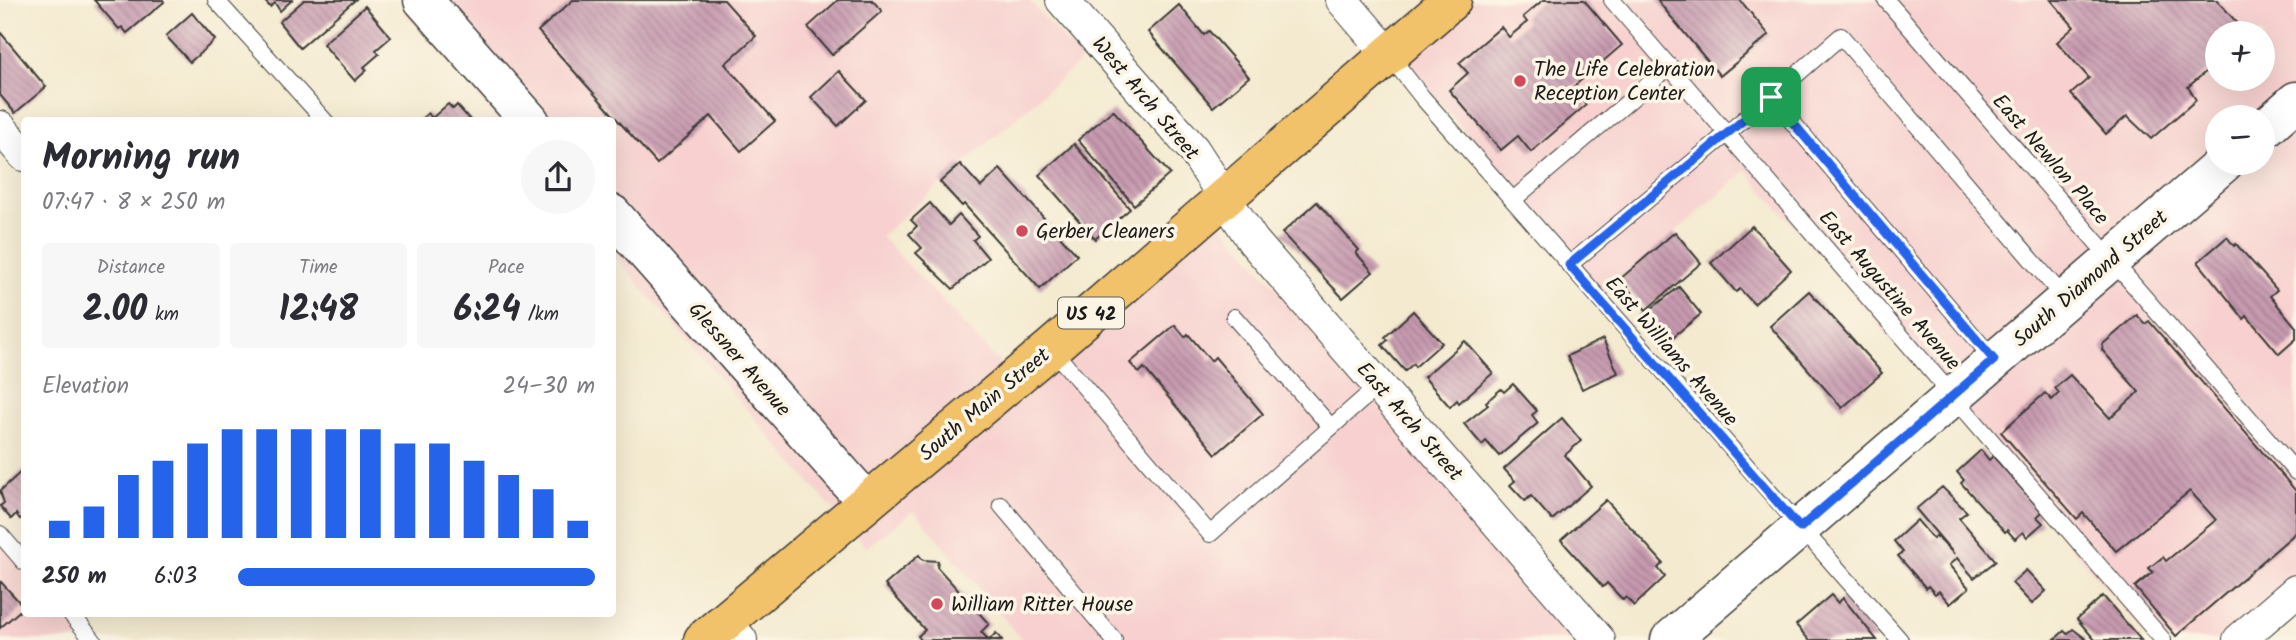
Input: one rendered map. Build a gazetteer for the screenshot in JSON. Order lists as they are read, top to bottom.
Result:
{
  "streets": {
    "highway": ["US 42", "South Main Street"],
    "street": [
      "West Arch Street",
      "South Diamond Street",
      "Glessner Avenue",
      "East Arch Street"
    ],
    "lane": ["East Newlon Place", "East Augustine Avenue", "East Williams Avenue"]
  },
  "crossings": [
    ["West Arch Street", "South Main Street"],
    ["West Arch Street", "East Arch Street"],
    ["East Newlon Place", "South Diamond Street"],
    ["South Diamond Street", "East Augustine Avenue"],
    ["South Diamond Street", "East Williams Avenue"],
    ["East Williams Avenue", "South Main Street"],
    ["Glessner Avenue", "South Main Street"],
    ["South Main Street", "East Arch Street"]
  ],
  "places": ["The Life Celebration Reception Center", "Gerber Cleaners", "William Ritter House"],
  "page": {
    "map_buttons": ["+", "−"],
    "heading": ["Morning run", "07:47 · 8 × 250 m"],
    "stats": [
      ["Distance", "2.00 km"],
      ["Time", "12:48"],
      ["Pace", "6:24 /km"]
    ],
    "chart": ["Elevation", "24–30 m"],
    "list": [
      {
        "name": "250 m",
        "note": "6:03"
      }
    ]
  }
}
